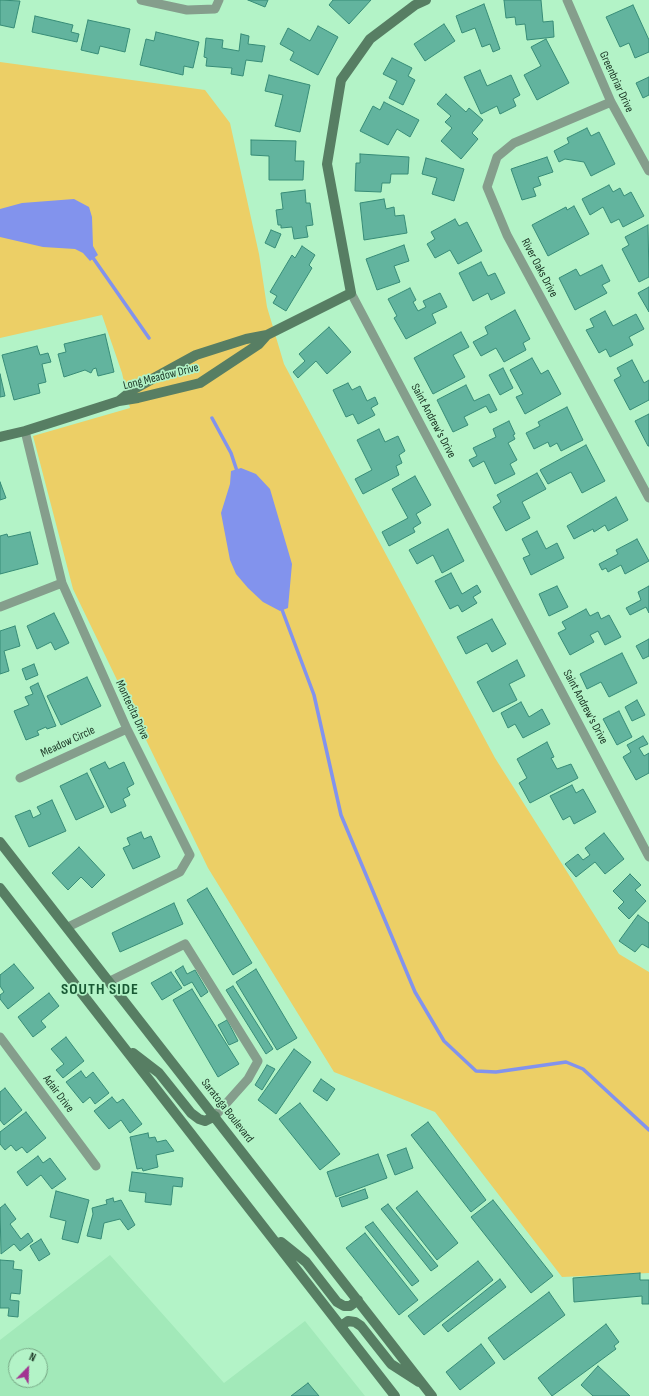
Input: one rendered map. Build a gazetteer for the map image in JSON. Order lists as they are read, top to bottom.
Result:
{
  "streets": {
    "main road": ["Long Meadow Drive", "Saint Andrew's Drive", "Saratoga Boulevard"],
    "street": [
      "Greenbriar Drive",
      "River Oaks Drive",
      "Montecita Drive",
      "Meadow Circle",
      "Adair Drive"
    ]
  },
  "crossings": [
    ["Greenbriar Drive", "River Oaks Drive"],
    ["Long Meadow Drive", "Saint Andrew's Drive"],
    ["Long Meadow Drive", "Montecita Drive"],
    ["Montecita Drive", "Meadow Circle"],
    ["Montecita Drive", "Saratoga Boulevard"]
  ],
  "districts": ["SOUTH SIDE"],
  "north": "top right"
}
